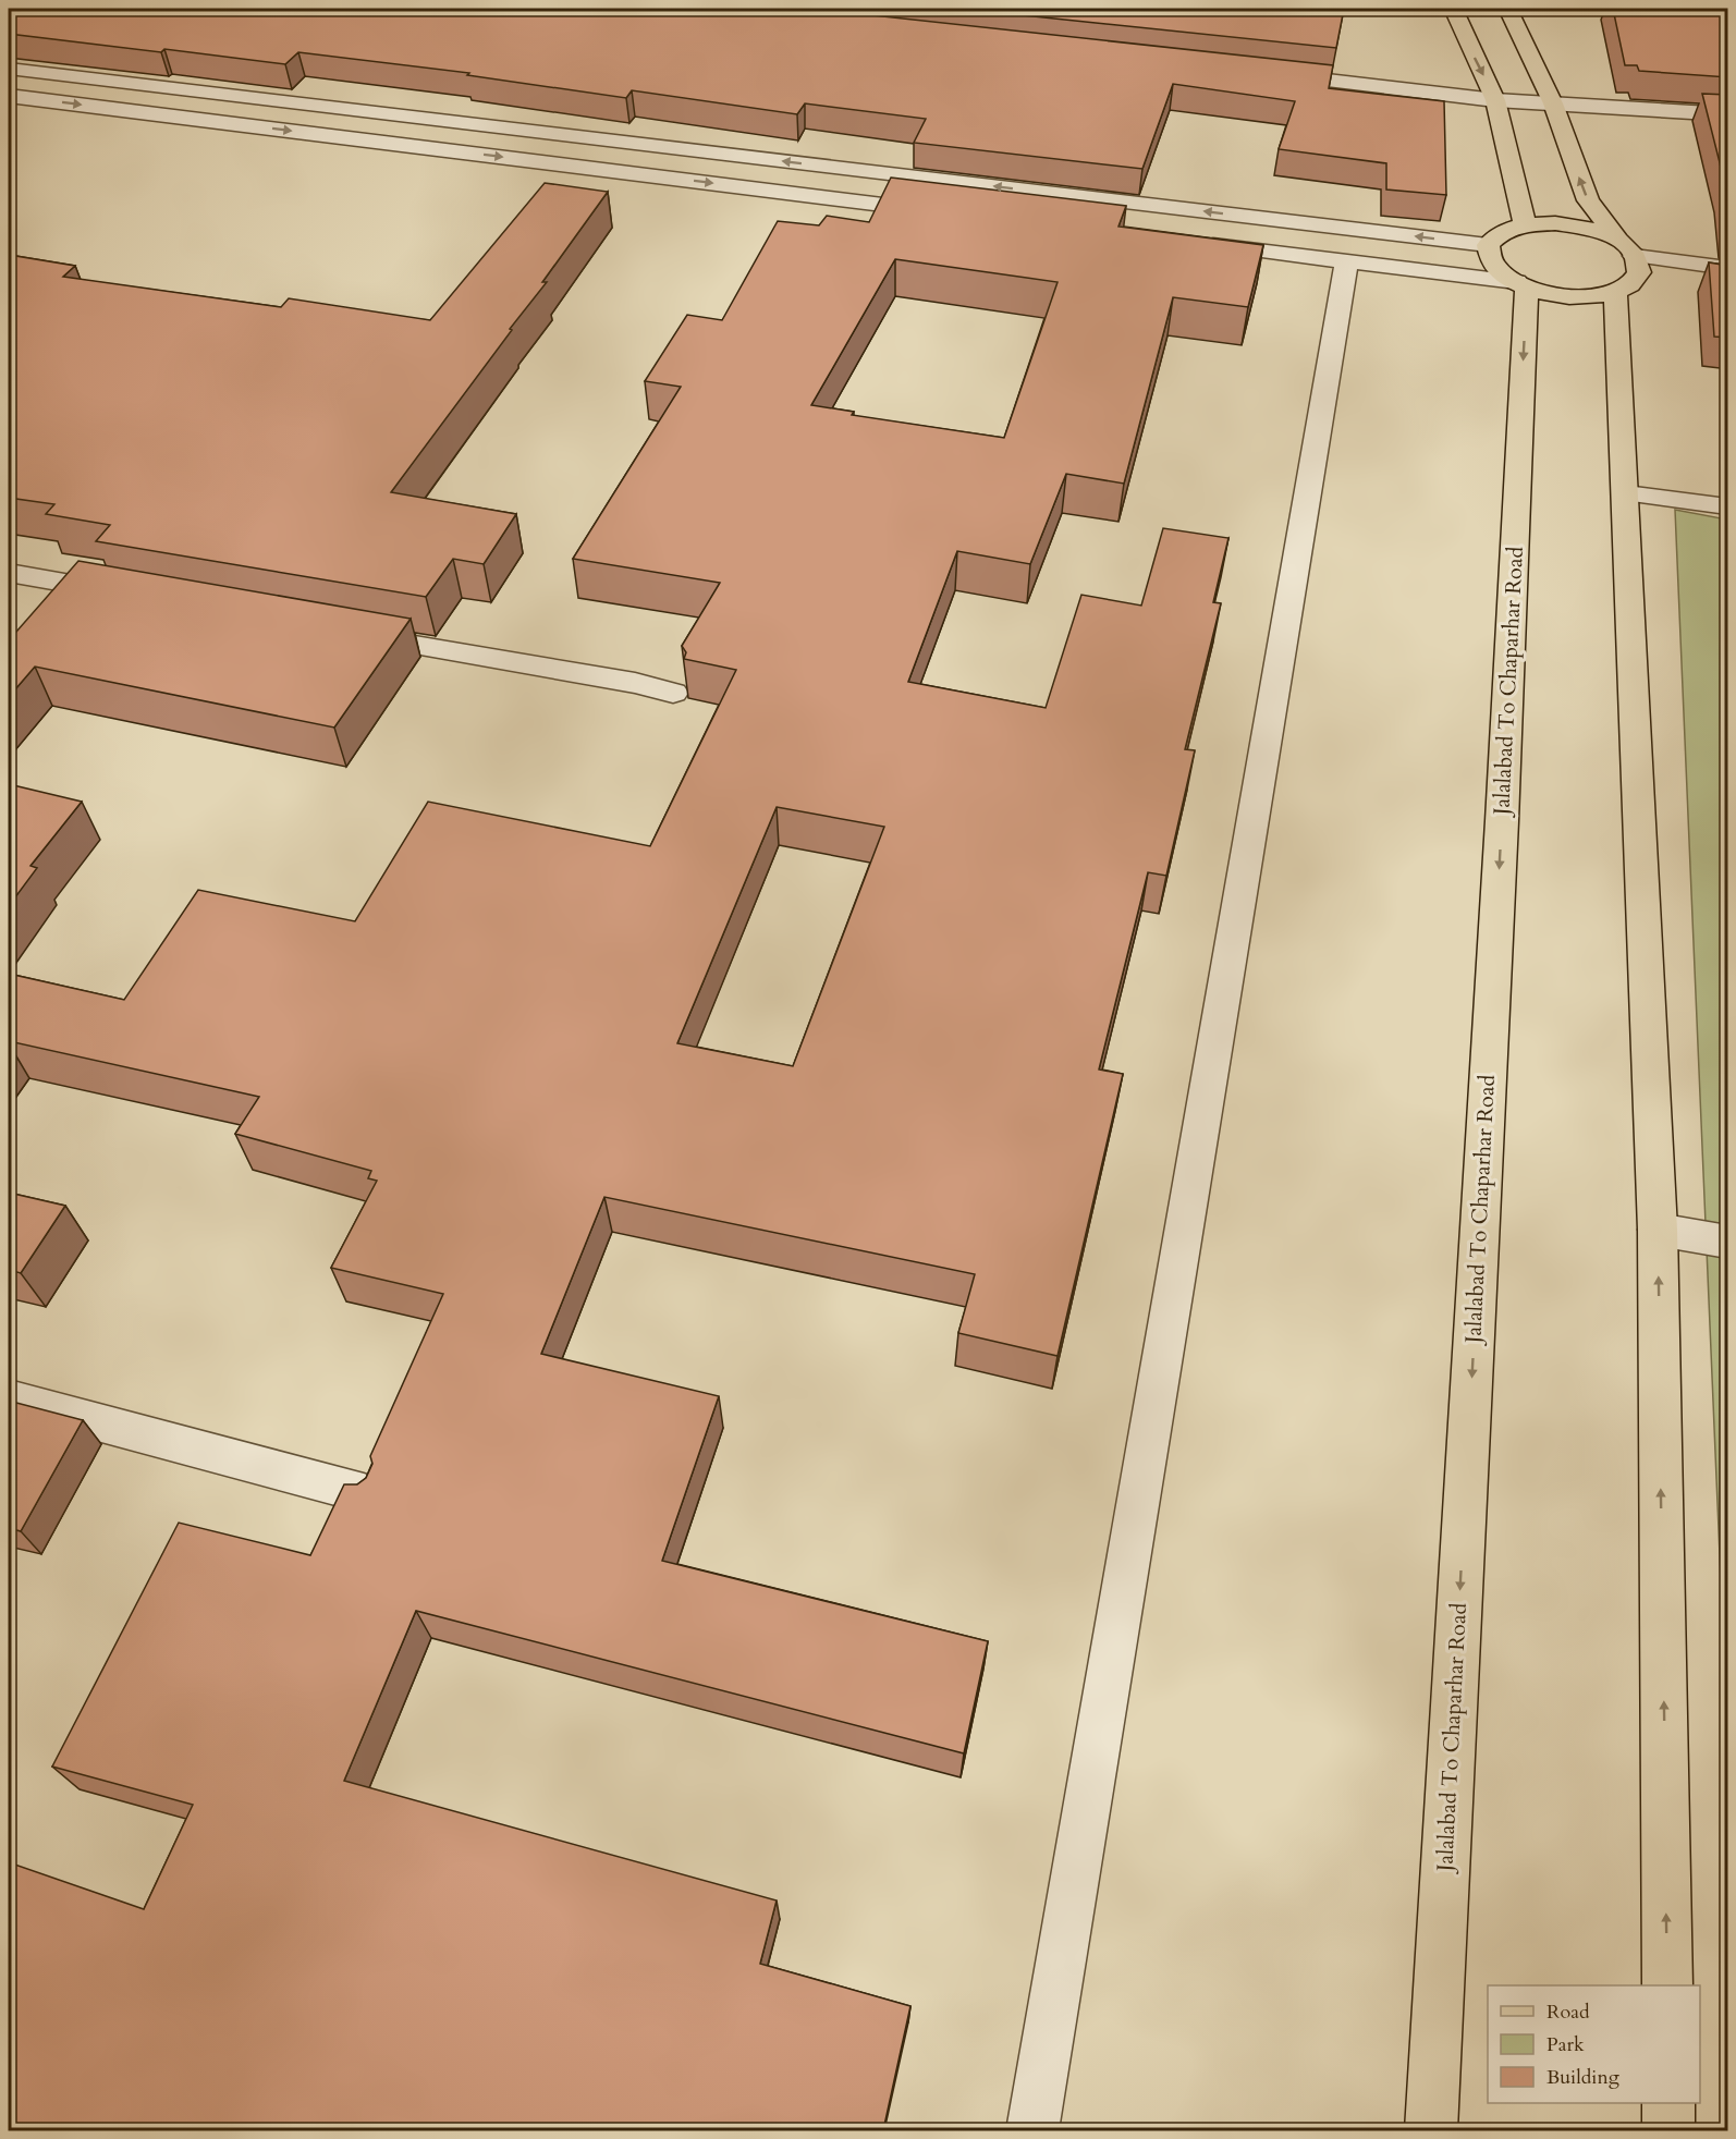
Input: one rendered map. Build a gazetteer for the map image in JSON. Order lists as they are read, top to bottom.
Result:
{
  "streets": {
    "main road": ["Jalalabad To Chaparhar Road"]
  },
  "legend": ["Road", "Park", "Building"]
}
